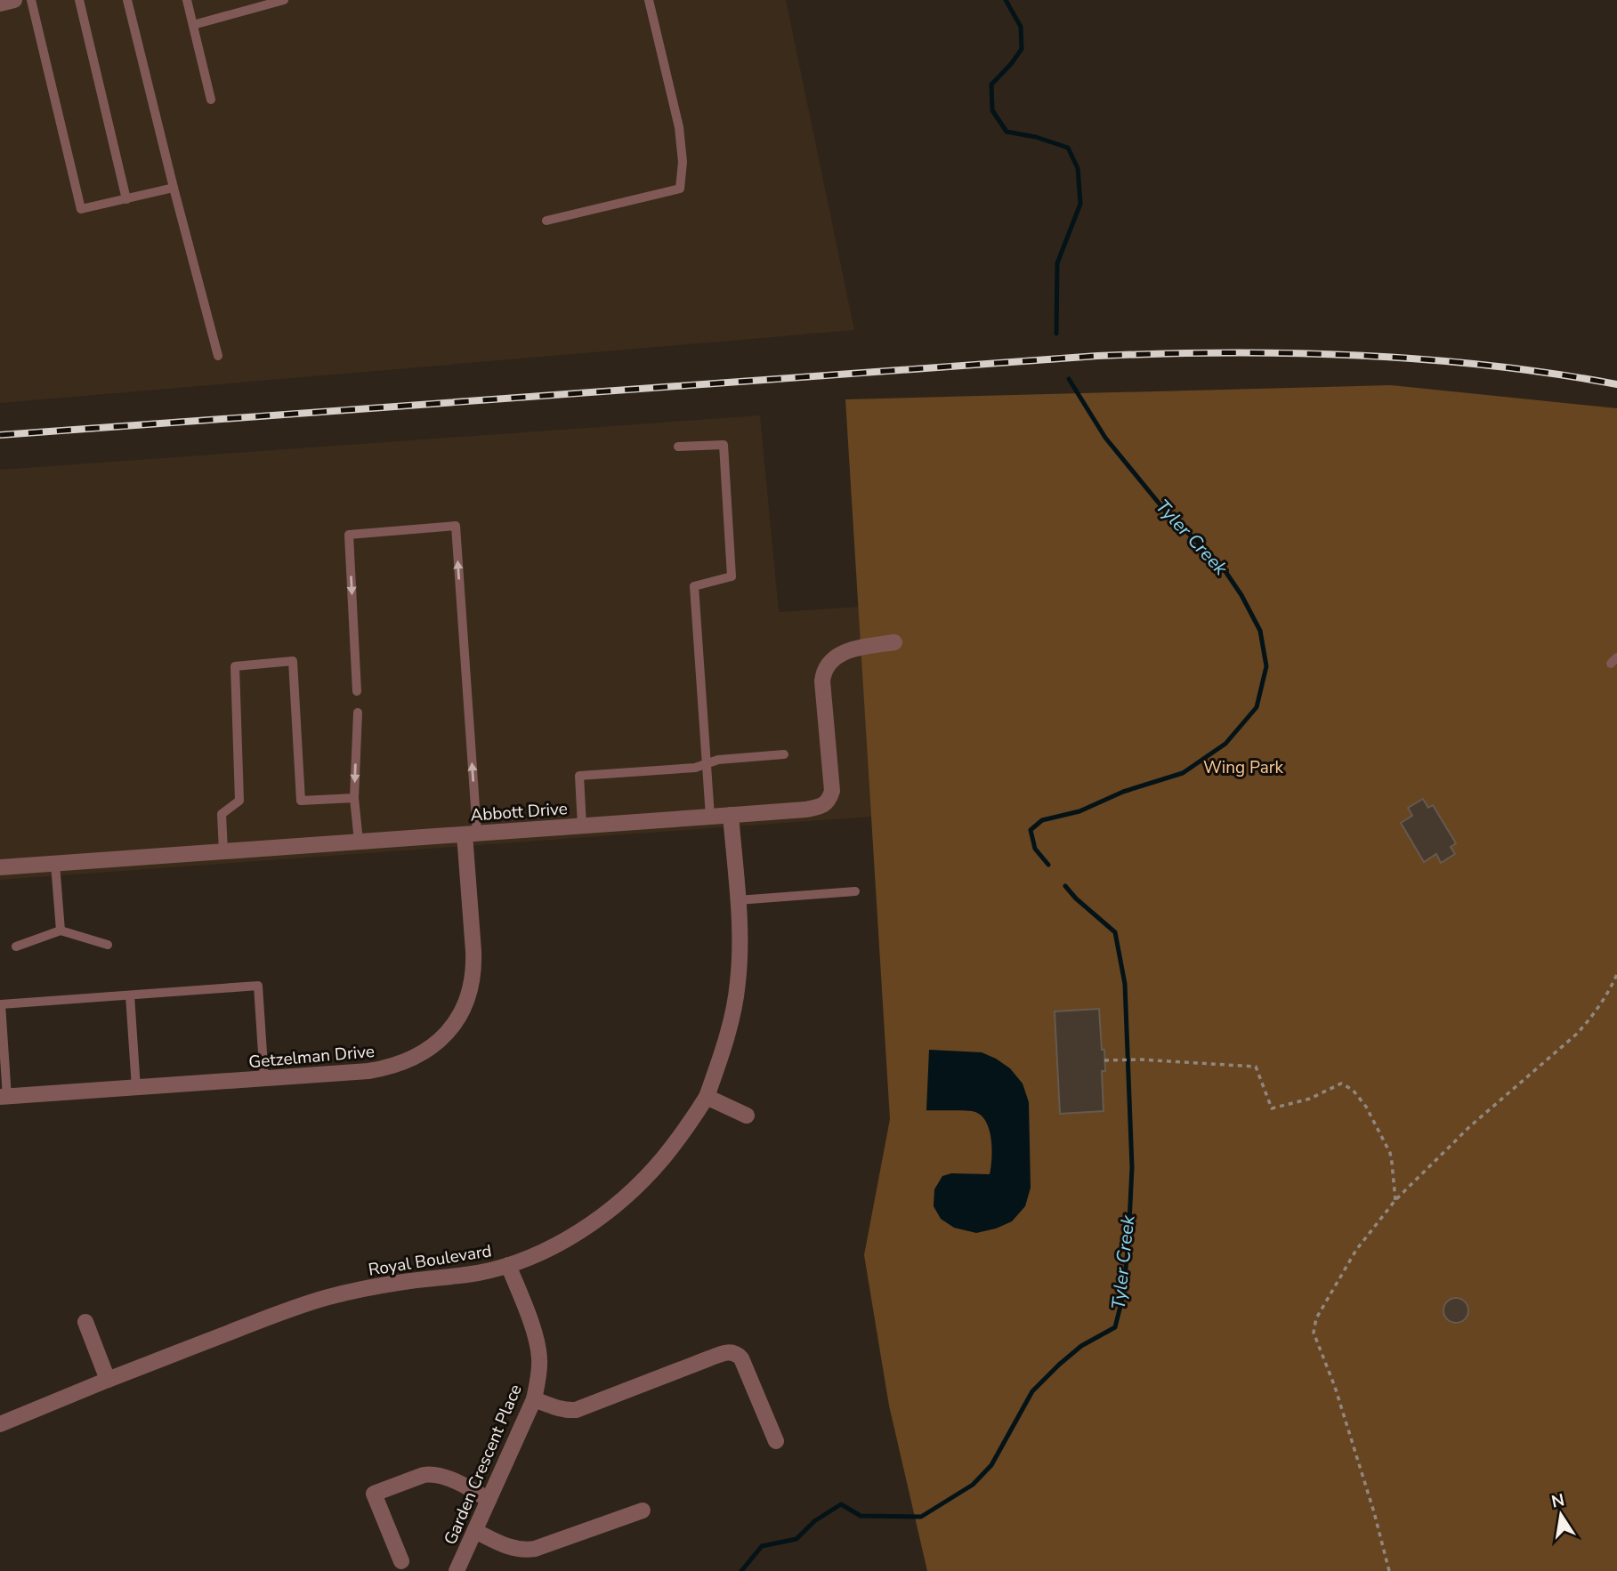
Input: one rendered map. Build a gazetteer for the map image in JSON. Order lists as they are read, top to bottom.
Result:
{
  "streets": {
    "street": [
      "Abbott Drive",
      "Getzelman Drive",
      "Royal Boulevard",
      "Garden Crescent Place"
    ]
  },
  "crossings": [
    ["Abbott Drive", "Getzelman Drive"],
    ["Abbott Drive", "Royal Boulevard"],
    ["Royal Boulevard", "Garden Crescent Place"]
  ],
  "water": ["Tyler Creek"],
  "parks": ["Wing Park"],
  "north": "top"
}
